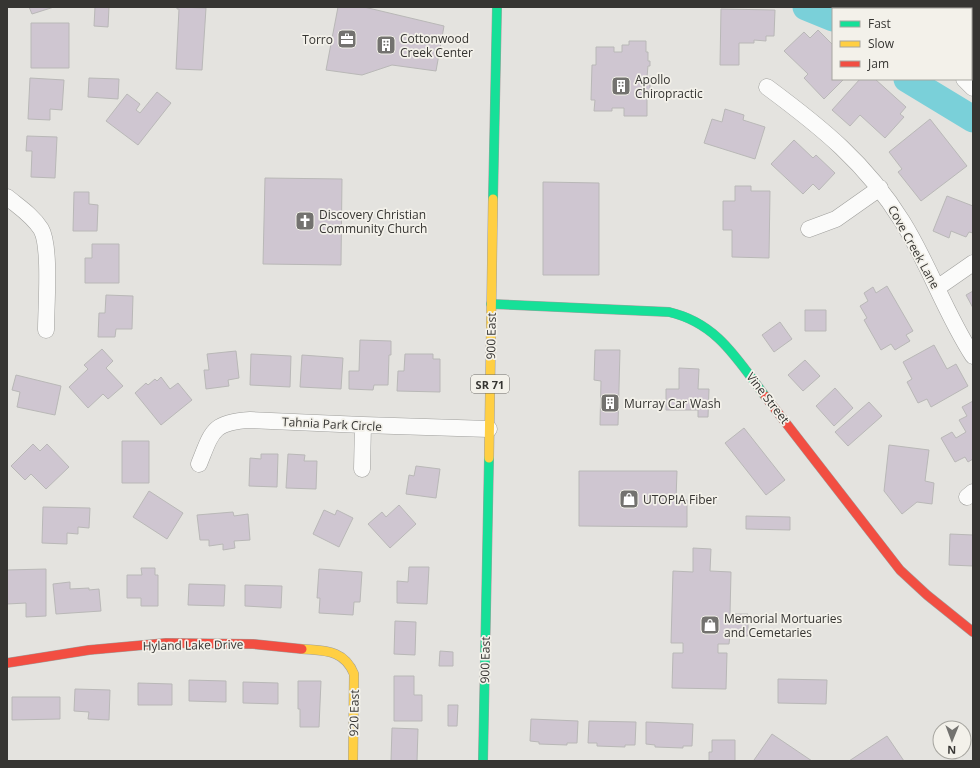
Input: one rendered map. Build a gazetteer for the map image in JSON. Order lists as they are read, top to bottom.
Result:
{
  "streets": {
    "street": [
      "Cove Creek Lane",
      "900 East",
      "SR 71",
      "Vine Street",
      "Tahnia Park Circle",
      "Hyland Lake Drive",
      "920 East"
    ]
  },
  "crossings": [
    ["900 East", "Vine Street"],
    ["900 East", "Tahnia Park Circle"],
    ["Hyland Lake Drive", "920 East"]
  ],
  "places": {
    "office": ["Torro"],
    "building": ["Cottonwood Creek Center", "Apollo Chiropractic", "Murray Car Wash"],
    "church": ["Discovery Christian Community Church"],
    "shop": ["UTOPIA Fiber", "Memorial Mortuaries and Cemetaries"]
  },
  "legend": ["Fast", "Slow", "Jam"],
  "north": "bottom"
}
